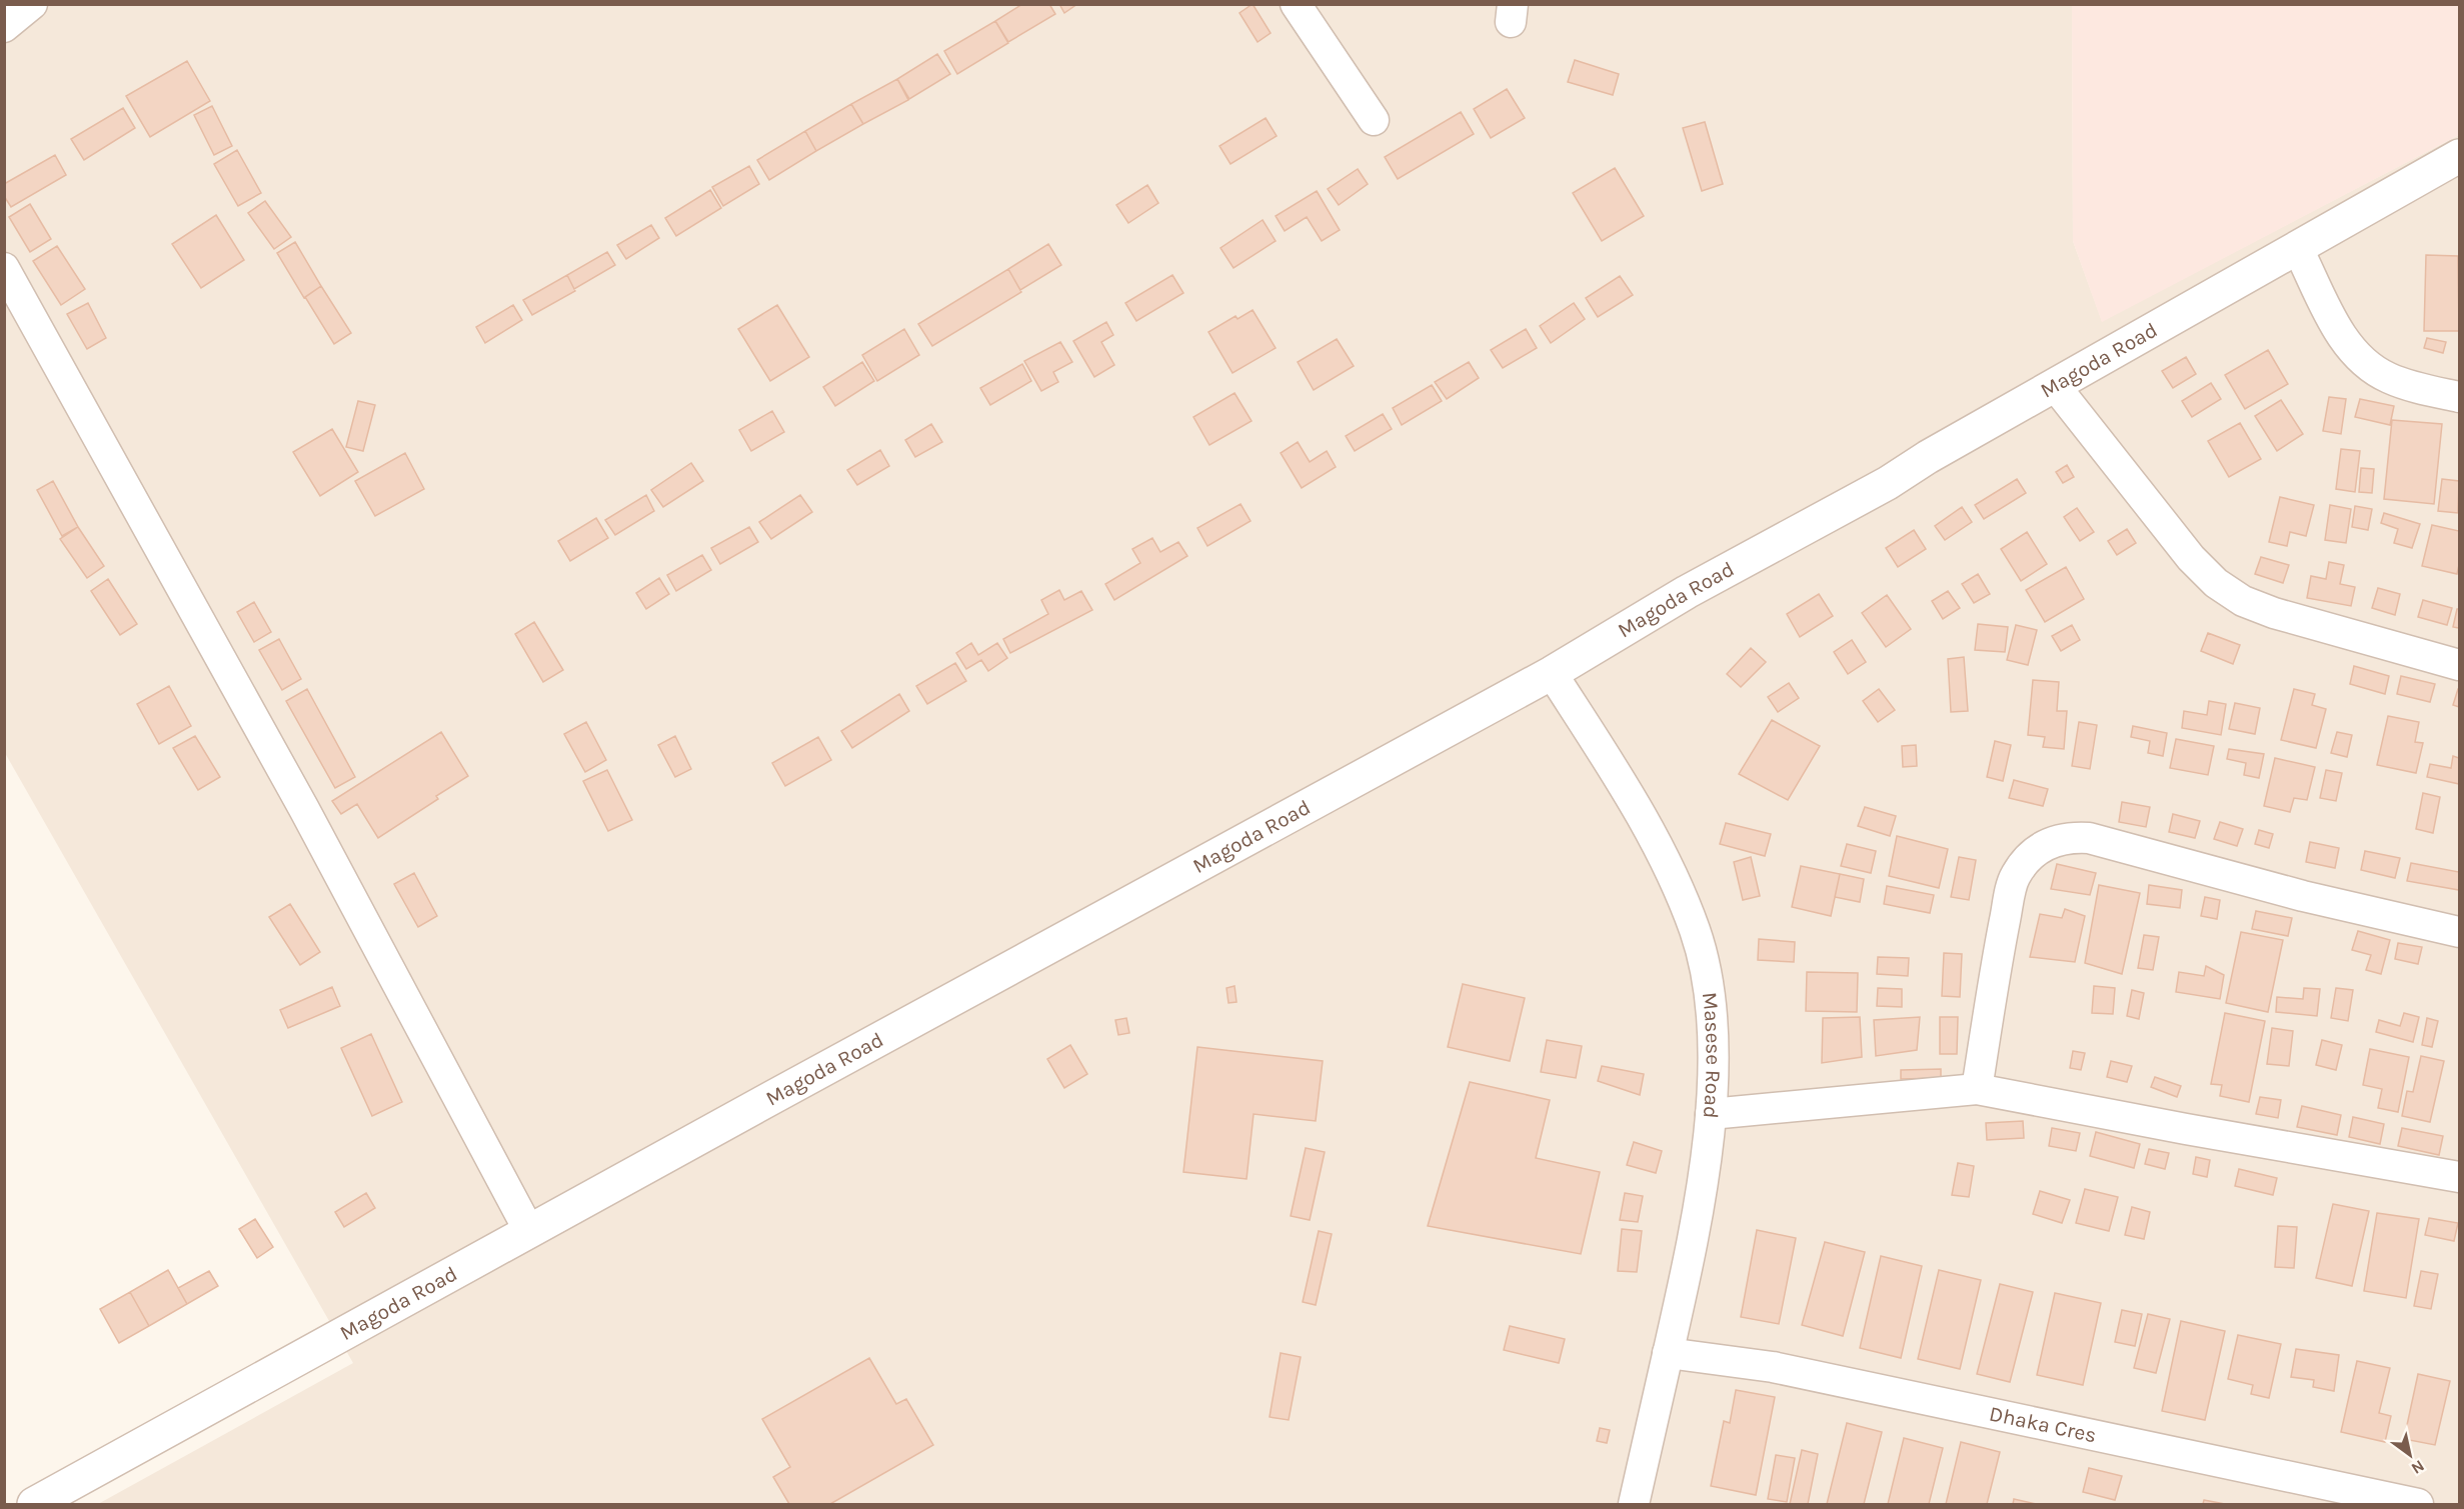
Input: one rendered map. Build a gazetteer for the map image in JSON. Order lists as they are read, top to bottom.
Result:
{
  "streets": {
    "street": ["Magoda Road", "Masese Road", "Dhaka Cres"]
  },
  "crossings": [
    ["Magoda Road", "Masese Road"],
    ["Masese Road", "Dhaka Cres"]
  ],
  "north": "bottom right"
}
